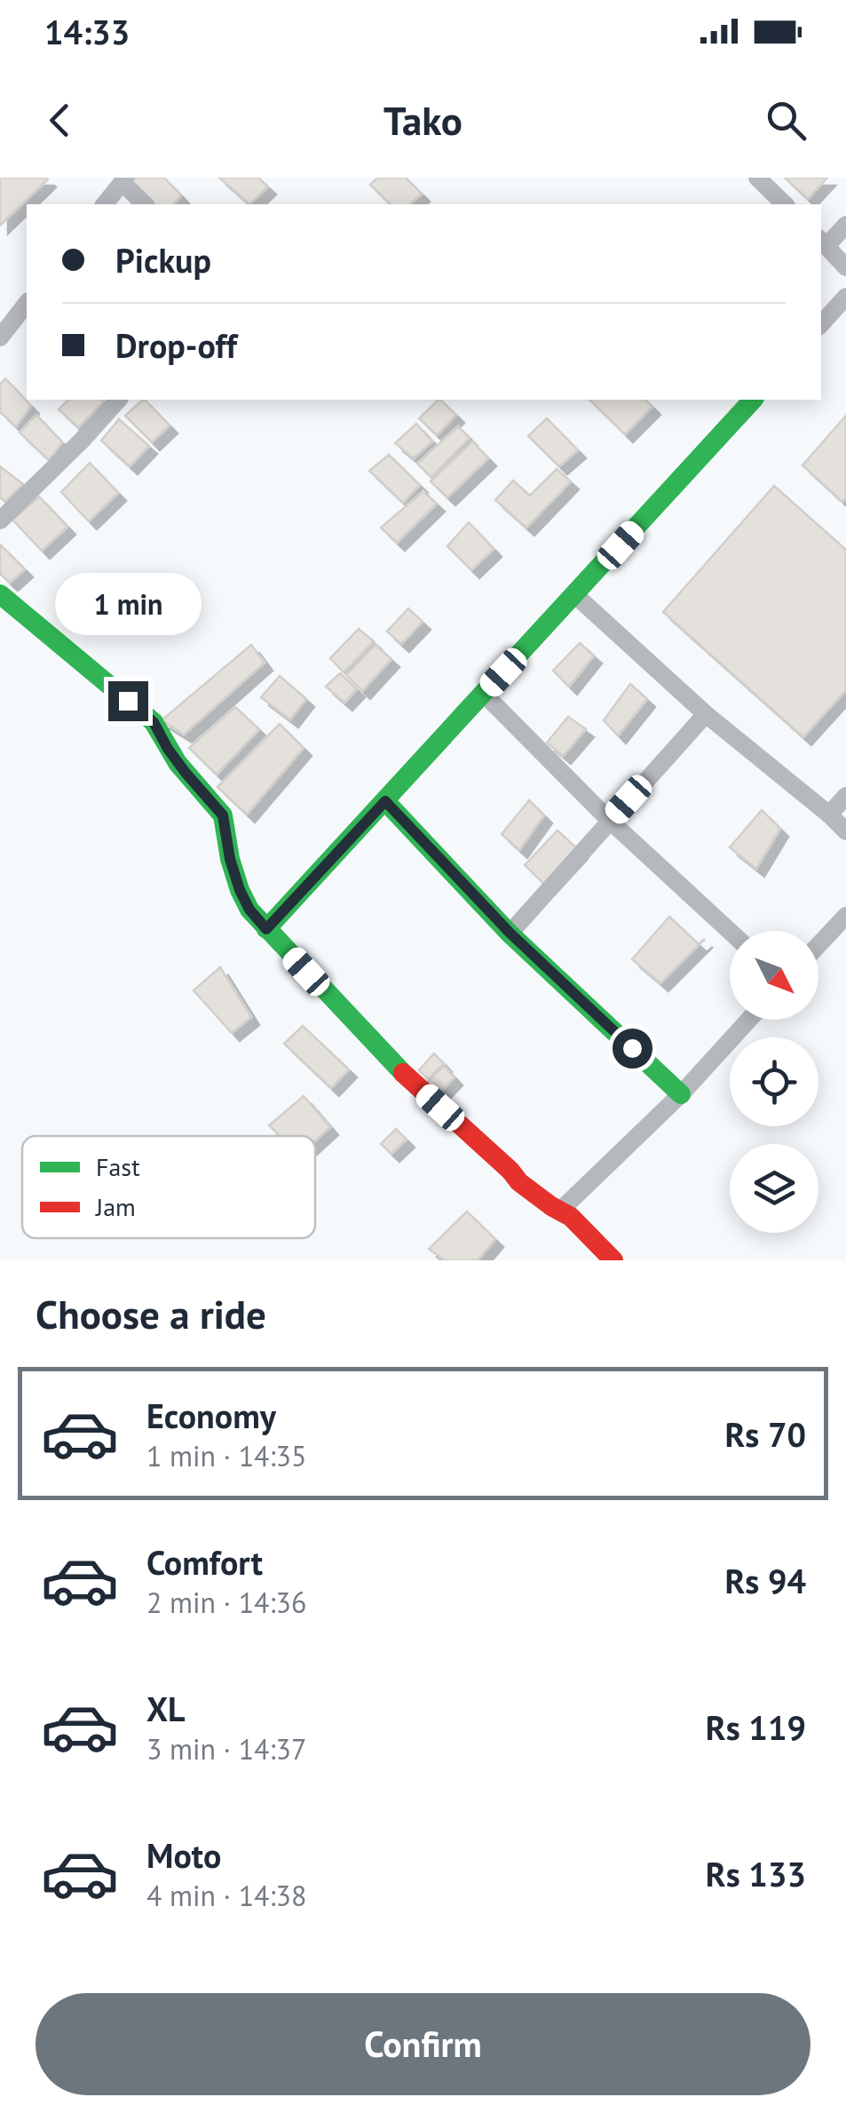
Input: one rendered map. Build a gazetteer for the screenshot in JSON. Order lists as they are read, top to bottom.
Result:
{
  "legend": ["Fast", "Jam"],
  "north": "bottom right",
  "page": {
    "status": "14:33",
    "header": "Tako",
    "banner": ["Pickup", "Drop-off"],
    "bubble": "1 min",
    "heading": "Choose a ride",
    "list": [
      {
        "name": "Economy",
        "note": "1 min · 14:35",
        "value": "Rs 70"
      },
      {
        "name": "Comfort",
        "note": "2 min · 14:36",
        "value": "Rs 94"
      },
      {
        "name": "XL",
        "note": "3 min · 14:37",
        "value": "Rs 119"
      },
      {
        "name": "Moto",
        "note": "4 min · 14:38",
        "value": "Rs 133"
      }
    ],
    "buttons": "Confirm"
  }
}
